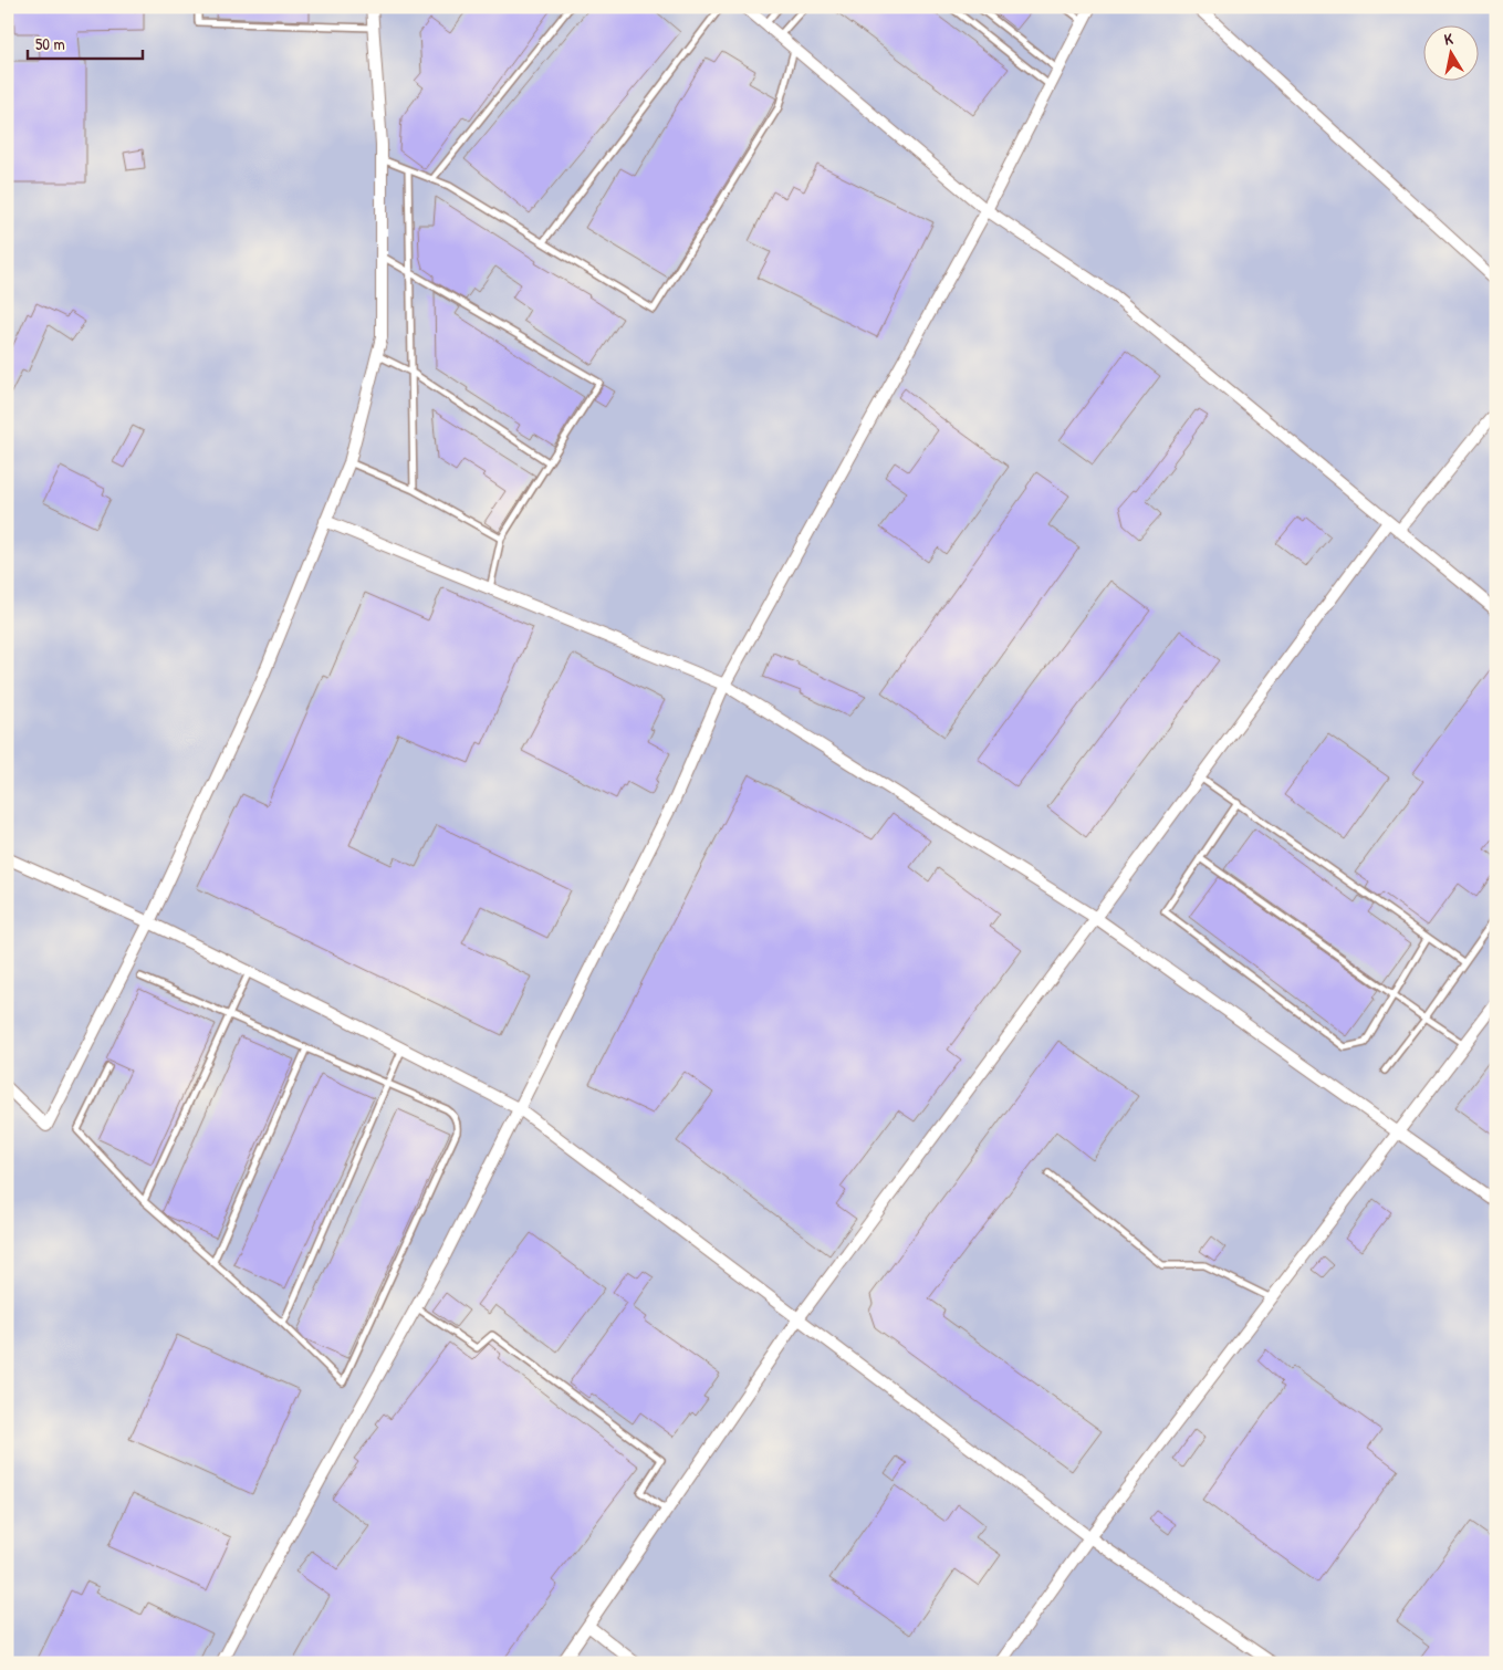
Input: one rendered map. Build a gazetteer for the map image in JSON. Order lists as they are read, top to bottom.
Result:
{
  "scale_bar": "50 m",
  "north": "top"
}
